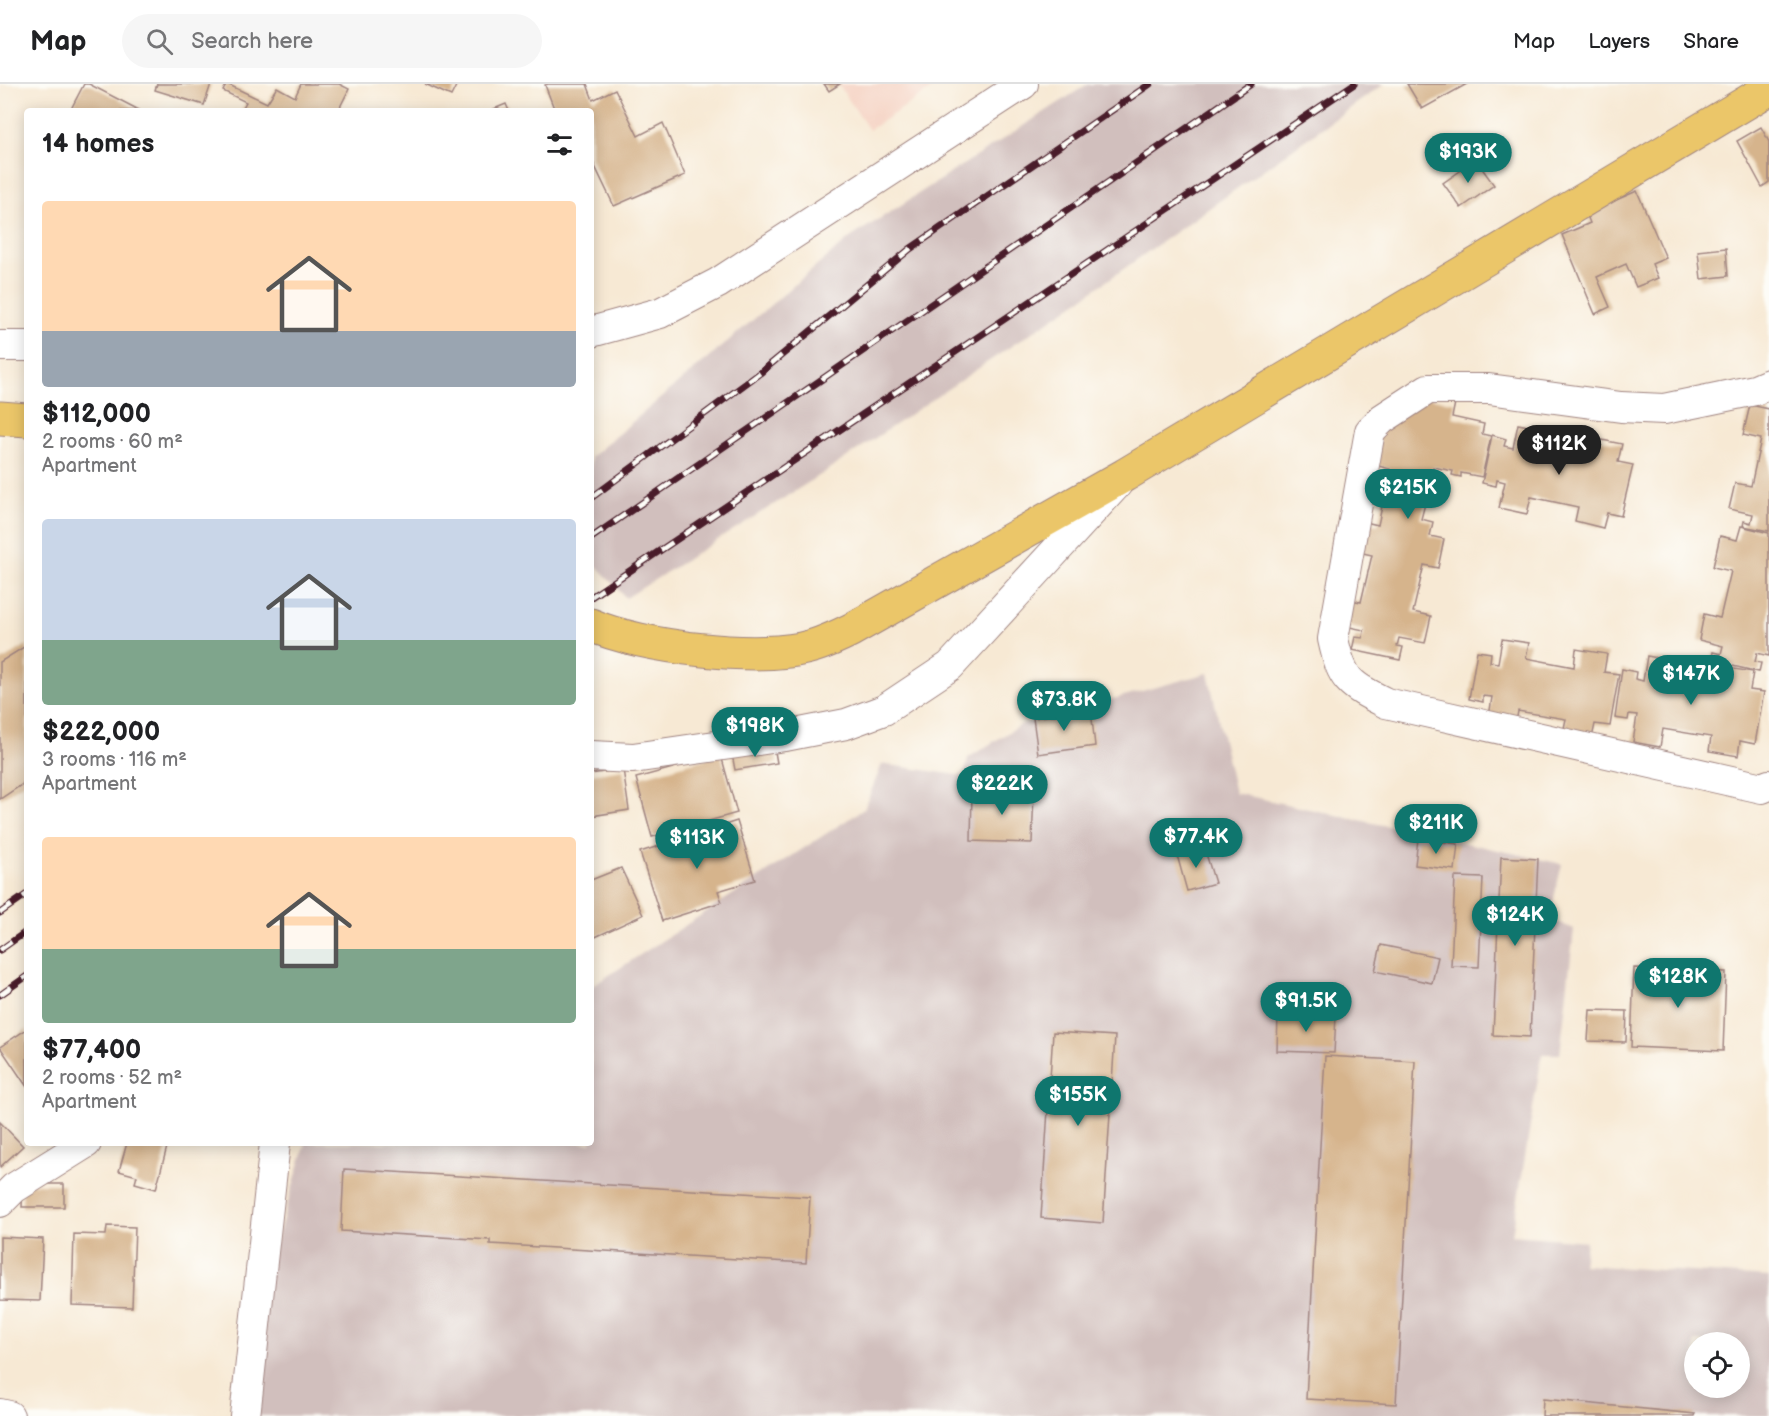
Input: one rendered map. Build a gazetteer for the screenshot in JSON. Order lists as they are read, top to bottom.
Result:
{
  "page": {
    "header": "Map",
    "search": "Search here",
    "nav": ["Map", "Layers", "Share"],
    "heading": "14 homes",
    "price": [
      "$193K",
      "$112K",
      "$215K",
      "$147K",
      "$73.8K",
      "$198K",
      "$222K",
      "$211K",
      "$77.4K",
      "$113K",
      "$124K",
      "$128K",
      "$91.5K",
      "$155K"
    ],
    "list": [
      {
        "name": "$112,000",
        "note": "2 rooms · 60 m² · Apartment"
      },
      {
        "name": "$222,000",
        "note": "3 rooms · 116 m² · Apartment"
      },
      {
        "name": "$77,400",
        "note": "2 rooms · 52 m² · Apartment"
      }
    ]
  }
}
